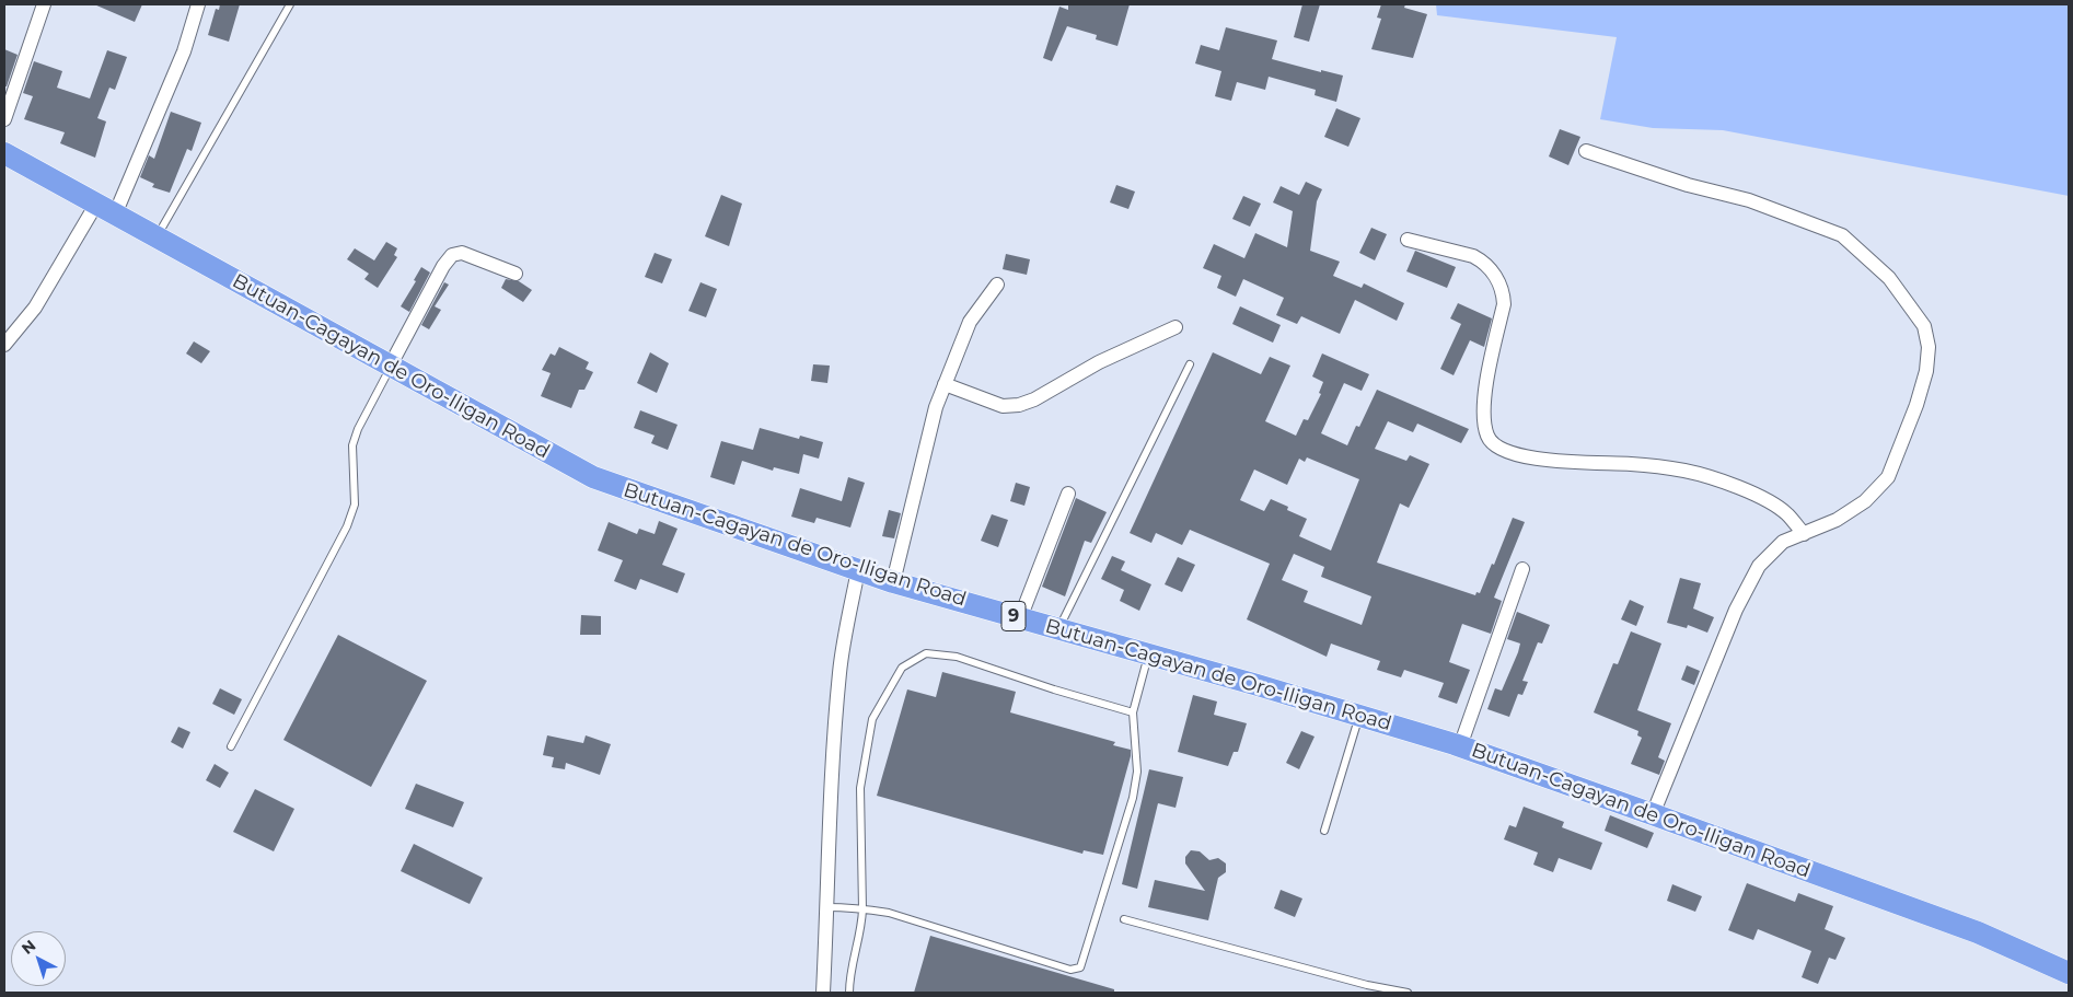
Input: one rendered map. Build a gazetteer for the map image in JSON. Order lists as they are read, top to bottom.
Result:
{
  "streets": {
    "highway": ["Butuan-Cagayan de Oro-Iligan Road", "9"]
  },
  "north": "top left"
}
